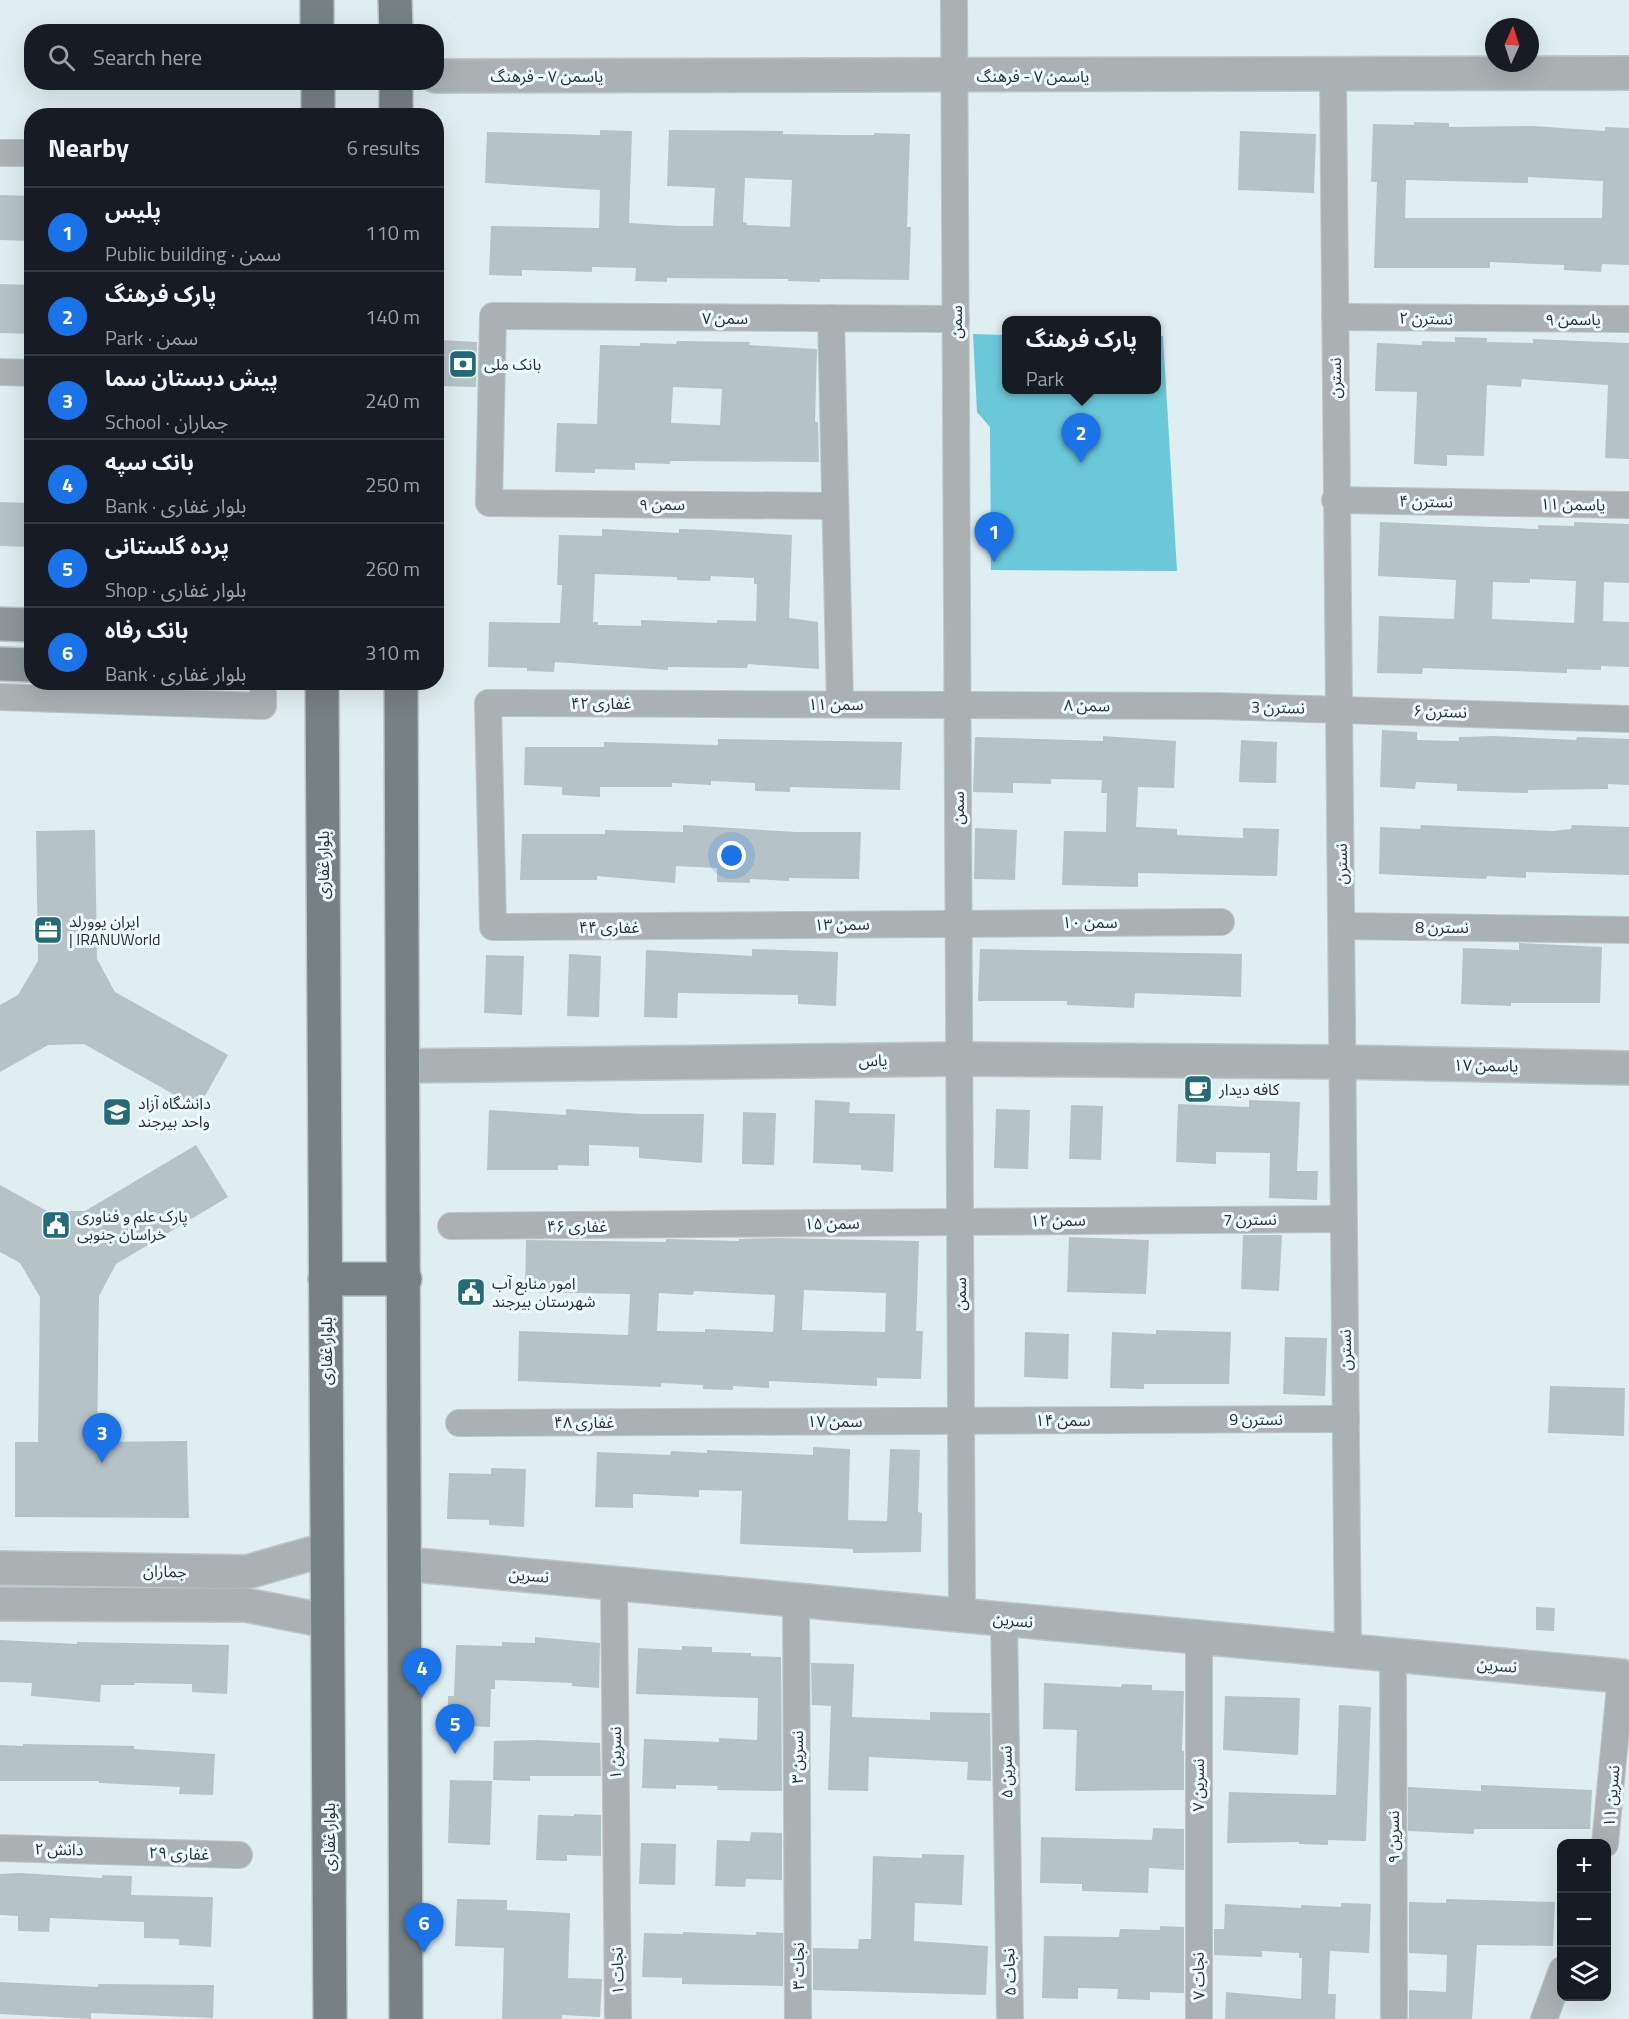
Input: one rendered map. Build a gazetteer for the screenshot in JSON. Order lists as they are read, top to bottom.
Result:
{
  "streets": {
    "main road": ["بلوار غفاری"],
    "street": [
      "یاسمن ۷ - فرهنگ",
      "سمن ۷",
      "نسترن ۲",
      "یاسمن ۹",
      "سمن",
      "نسترن",
      "نسترن ۴",
      "سمن ۹",
      "یاسمن ۱۱",
      "غفاری ۴۲",
      "سمن ۱۱",
      "سمن ۸",
      "نسترن 3",
      "نسترن ۶",
      "سمن ۱۰",
      "سمن ۱۳",
      "غفاری ۴۴",
      "نسترن 8",
      "یاس",
      "یاسمن ۱۷",
      "نسترن 7",
      "سمن ۱۲",
      "سمن ۱۵",
      "غفاری ۴۶",
      "نسترن 9",
      "سمن ۱۴",
      "سمن ۱۷",
      "غفاری ۴۸",
      "جماران",
      "نسرین",
      "نسرین ۱",
      "نسرین ۳",
      "نسرین ۵",
      "نسرین ۷",
      "نسرین ۱۱",
      "نسرین ۹",
      "دانش ۲",
      "غفاری ۲۹",
      "نجات ۳",
      "نجات ۱",
      "نجات ۵",
      "نجات ۷"
    ]
  },
  "crossings": [
    ["یاسمن ۷ - فرهنگ", "سمن"],
    ["یاسمن ۷ - فرهنگ", "نسترن"],
    ["سمن ۷", "سمن"],
    ["سمن ۷", "سمن ۹"],
    ["نسترن ۲", "یاسمن ۹"],
    ["نسترن ۲", "نسترن"],
    ["سمن", "سمن ۱۱"],
    ["سمن", "سمن ۸"],
    ["سمن", "سمن ۱۰"],
    ["سمن", "سمن ۱۳"],
    ["سمن", "یاس"],
    ["سمن", "سمن ۱۲"],
    ["سمن", "سمن ۱۵"],
    ["سمن", "سمن ۱۴"],
    ["سمن", "سمن ۱۷"],
    ["سمن", "نسرین"],
    ["نسترن", "نسترن ۴"],
    ["نسترن", "نسترن 3"],
    ["نسترن", "نسترن ۶"],
    ["نسترن", "نسترن 8"],
    ["نسترن", "یاس"],
    ["نسترن", "یاسمن ۱۷"],
    ["نسترن", "نسترن 7"],
    ["نسترن", "نسترن 9"],
    ["نسترن", "نسرین"],
    ["نسترن ۴", "یاسمن ۱۱"],
    ["غفاری ۴۲", "سمن ۱۱"],
    ["غفاری ۴۲", "غفاری ۴۴"],
    ["سمن ۱۱", "سمن ۸"],
    ["سمن ۸", "نسترن 3"],
    ["نسترن 3", "نسترن ۶"],
    ["بلوار غفاری", "جماران"],
    ["سمن ۱۰", "سمن ۱۳"],
    ["سمن ۱۳", "غفاری ۴۴"],
    ["یاس", "یاسمن ۱۷"],
    ["نسترن 7", "سمن ۱۲"],
    ["سمن ۱۲", "سمن ۱۵"],
    ["سمن ۱۵", "غفاری ۴۶"],
    ["نسترن 9", "سمن ۱۴"],
    ["سمن ۱۴", "سمن ۱۷"],
    ["سمن ۱۷", "غفاری ۴۸"],
    ["نسرین", "نسرین ۱"],
    ["نسرین", "نسرین ۳"],
    ["نسرین", "نسرین ۵"],
    ["نسرین", "نسرین ۷"],
    ["نسرین", "نسرین ۱۱"],
    ["نسرین", "نسرین ۹"],
    ["نسرین ۱", "نجات ۱"],
    ["نسرین ۳", "نجات ۳"],
    ["نسرین ۵", "نجات ۵"],
    ["نسرین ۷", "نجات ۷"],
    ["دانش ۲", "غفاری ۲۹"]
  ],
  "places": {
    "bank": ["بانک ملی"],
    "office": ["ایران یوورلد | IRANUWorld"],
    "cafe": ["کافه دیدار"],
    "school or university": ["دانشگاه آزاد واحد بیرجند"],
    "public building": ["پارک علم و فناوری خراسان جنوبی", "امور منابع آب شهرستان بیرجند"]
  },
  "north": "top",
  "page": {
    "search": "Search here",
    "heading": ["Nearby", "6 results"],
    "list": [
      {
        "mark": "1",
        "name": "پلیس",
        "note": "Public building · سمن",
        "value": "110 m"
      },
      {
        "mark": "2",
        "name": "پارک فرهنگ",
        "note": "Park · سمن",
        "value": "140 m"
      },
      {
        "mark": "3",
        "name": "پیش دبستان سما",
        "note": "School · جماران",
        "value": "240 m"
      },
      {
        "mark": "4",
        "name": "بانک سپه",
        "note": "Bank · بلوار غفاری",
        "value": "250 m"
      },
      {
        "mark": "5",
        "name": "پرده گلستانی",
        "note": "Shop · بلوار غفاری",
        "value": "260 m"
      },
      {
        "mark": "6",
        "name": "بانک رفاه",
        "note": "Bank · بلوار غفاری",
        "value": "310 m"
      }
    ],
    "popup": ["پارک فرهنگ", "Park"],
    "pins": [
      "2",
      "1",
      "3",
      "4",
      "5",
      "6"
    ],
    "map_buttons": ["+", "−"]
  }
}
